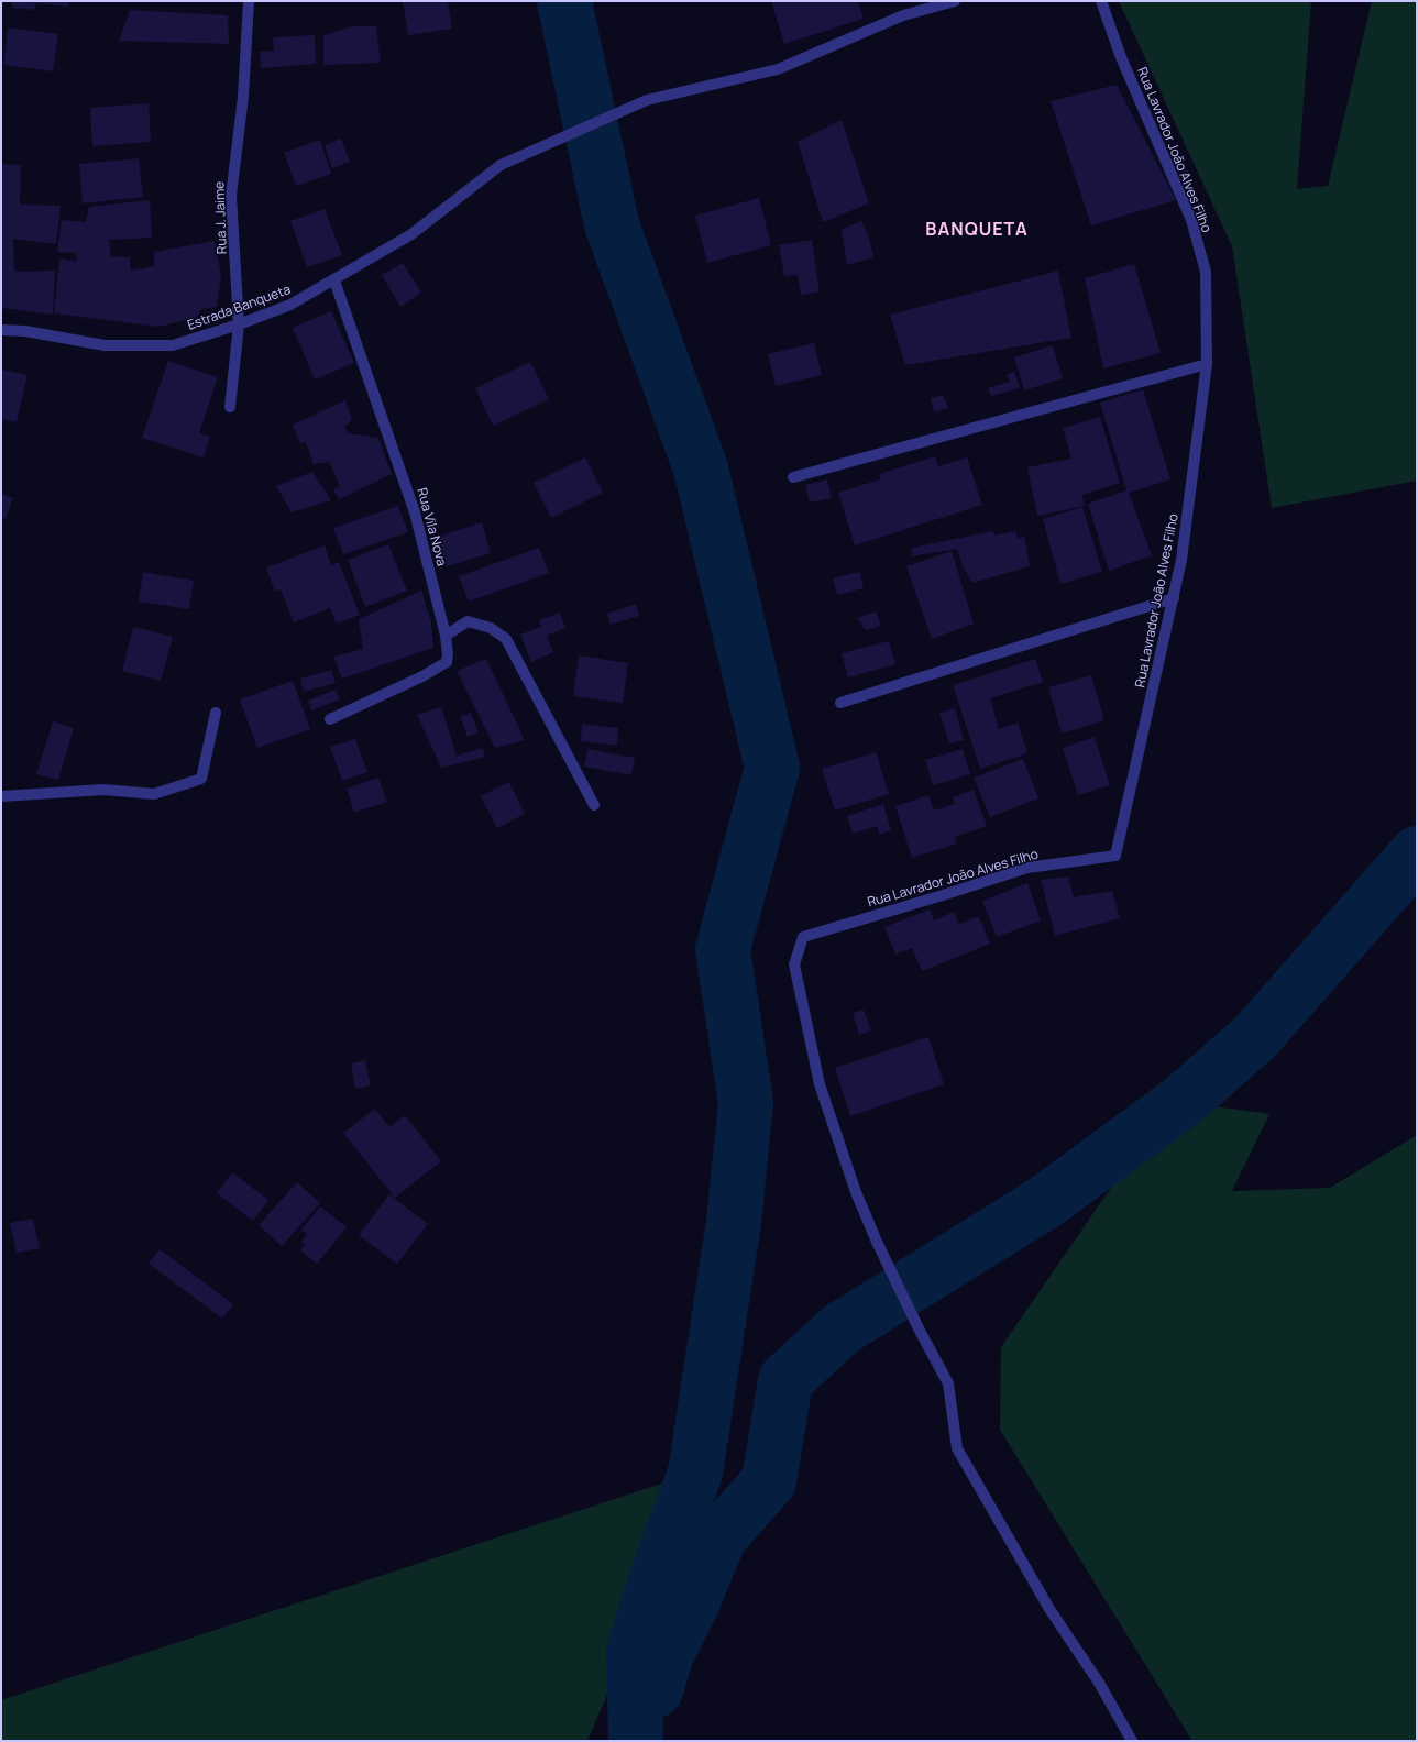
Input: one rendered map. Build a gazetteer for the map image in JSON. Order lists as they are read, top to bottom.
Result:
{
  "streets": {
    "street": [
      "Rua Lavrador João Alves Filho",
      "Rua J. Jaime",
      "Estrada Banqueta",
      "Rua Vila Nova"
    ]
  },
  "crossings": [
    ["Rua J. Jaime", "Estrada Banqueta"],
    ["Estrada Banqueta", "Rua Vila Nova"]
  ],
  "districts": ["BANQUETA"]
}
